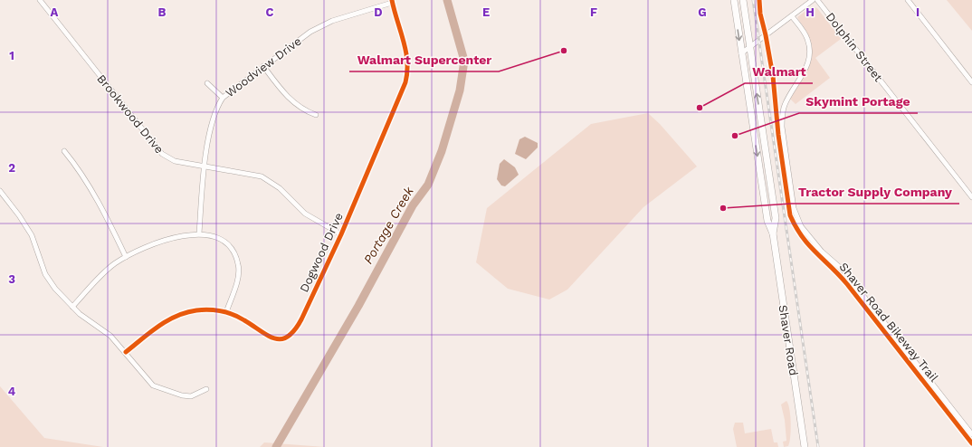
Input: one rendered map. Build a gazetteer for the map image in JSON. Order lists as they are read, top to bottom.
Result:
{
  "streets": {
    "main road": ["Shaver Road"],
    "street": [
      "Dolphin Street",
      "Woodview Drive",
      "Brookwood Drive",
      "Dogwood Drive"
    ],
    "cycle path": ["Shaver Road Bikeway Trail"]
  },
  "crossings": [
    ["Woodview Drive", "Brookwood Drive"],
    ["Woodview Drive", "Dogwood Drive"],
    ["Brookwood Drive", "Dogwood Drive"]
  ],
  "water": ["Portage Creek"],
  "places": [
    "Walmart Supercenter",
    "Walmart",
    "Skymint Portage",
    "Tractor Supply Company"
  ],
  "grid": {
    "columns": [
      "A",
      "B",
      "C",
      "D",
      "E",
      "F",
      "G",
      "H",
      "I"
    ],
    "rows": [
      "1",
      "2",
      "3",
      "4"
    ]
  }
}
